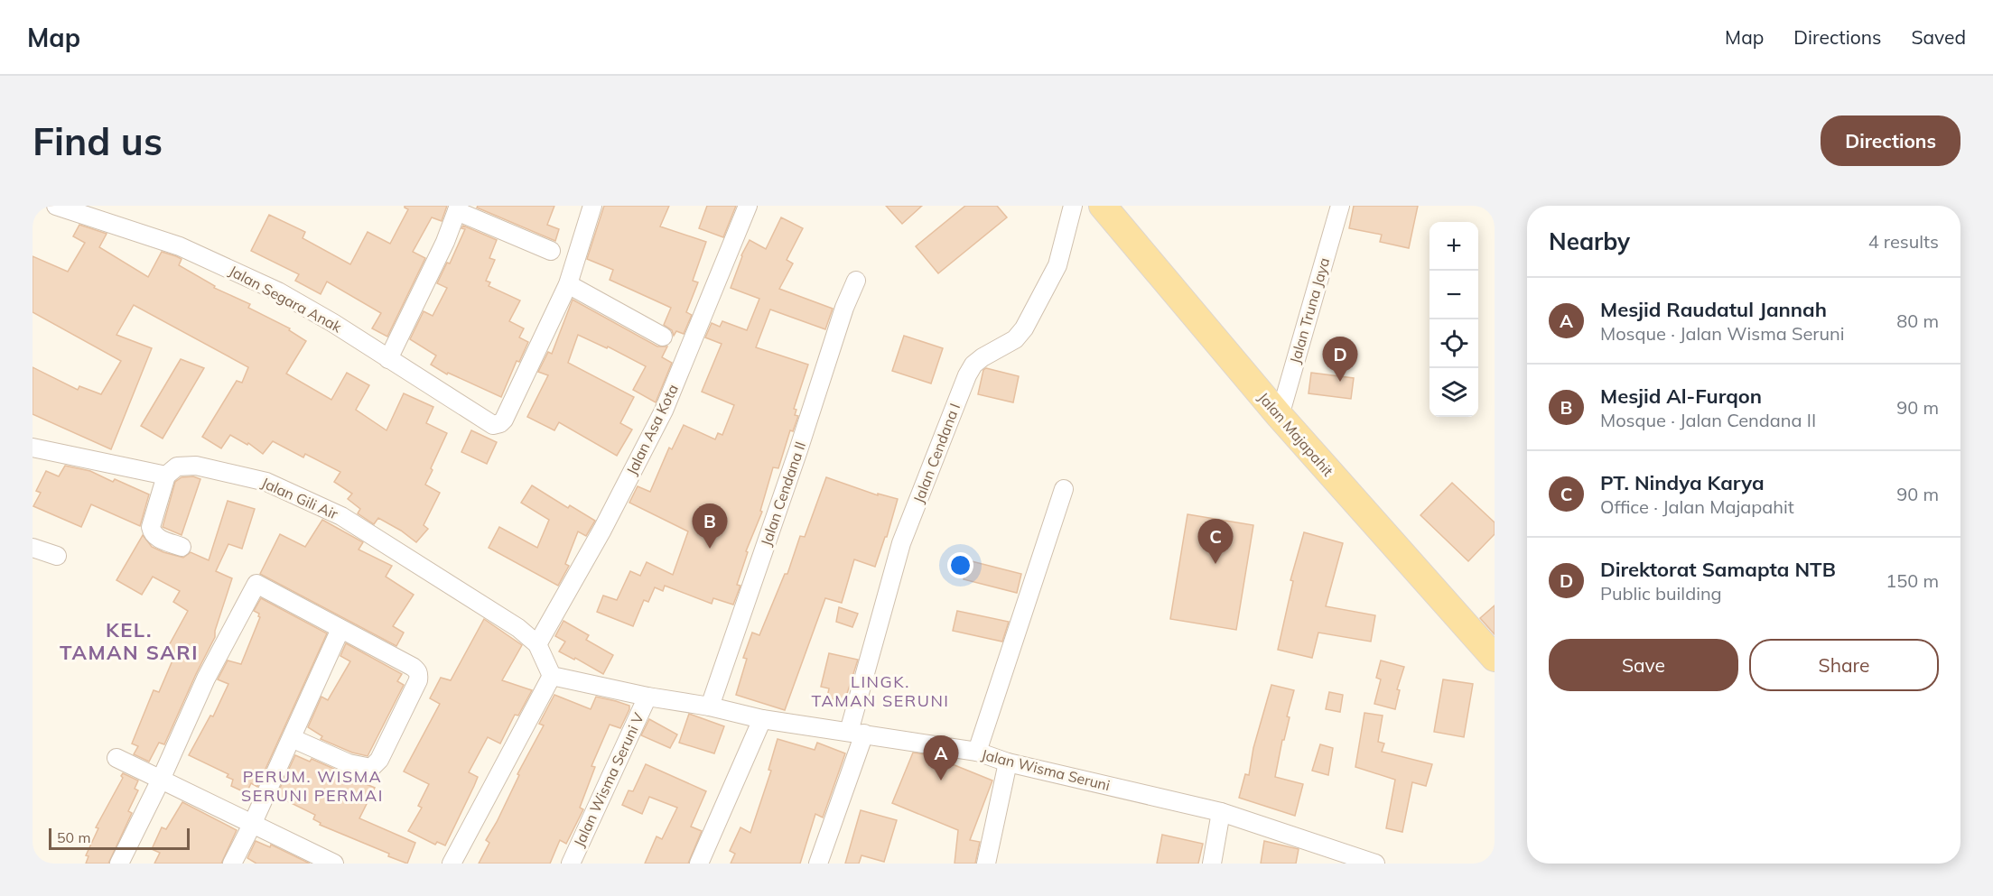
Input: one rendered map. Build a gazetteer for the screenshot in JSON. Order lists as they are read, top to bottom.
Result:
{
  "streets": {
    "main road": ["Jalan Majapahit"],
    "street": [
      "Jalan Segara Anak",
      "Jalan Truna Jaya",
      "Jalan Asa Kota",
      "Jalan Cendana I",
      "Jalan Cendana II",
      "Jalan Gili Air",
      "Jalan Wisma Seruni",
      "Jalan Wisma Seruni V"
    ]
  },
  "crossings": [
    ["Jalan Truna Jaya", "Jalan Majapahit"],
    ["Jalan Asa Kota", "Jalan Gili Air"],
    ["Jalan Cendana I", "Jalan Wisma Seruni"],
    ["Jalan Cendana II", "Jalan Wisma Seruni"],
    ["Jalan Wisma Seruni", "Jalan Wisma Seruni V"]
  ],
  "districts": ["KEL. TAMAN SARI", "LINGK. TAMAN SERUNI", "PERUM. WISMA SERUNI PERMAI"],
  "scale_bar": "50 m",
  "page": {
    "header": "Map",
    "nav": ["Map", "Directions", "Saved"],
    "buttons": [
      "Directions",
      ["Save", "Share"]
    ],
    "title": "Find us",
    "heading": ["Nearby", "4 results"],
    "map_buttons": ["+", "−"],
    "list": [
      {
        "mark": "A",
        "name": "Mesjid Raudatul Jannah",
        "note": "Mosque · Jalan Wisma Seruni",
        "value": "80 m"
      },
      {
        "mark": "B",
        "name": "Mesjid Al-Furqon",
        "note": "Mosque · Jalan Cendana II",
        "value": "90 m"
      },
      {
        "mark": "C",
        "name": "PT. Nindya Karya",
        "note": "Office · Jalan Majapahit",
        "value": "90 m"
      },
      {
        "mark": "D",
        "name": "Direktorat Samapta NTB",
        "note": "Public building",
        "value": "150 m"
      }
    ],
    "pins": [
      "D",
      "B",
      "C",
      "A"
    ],
    "scale": "50 m"
  }
}
